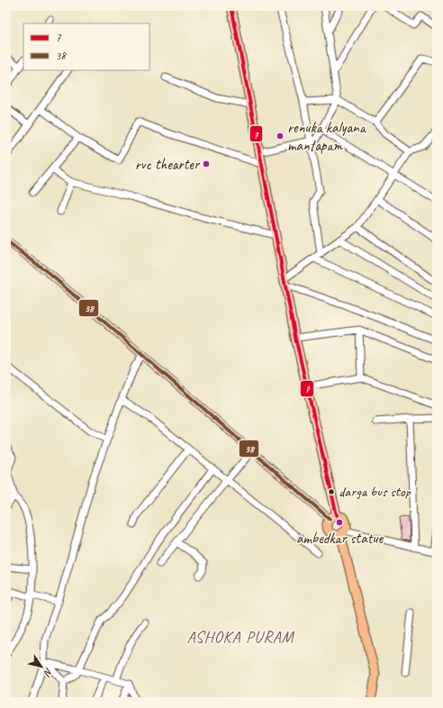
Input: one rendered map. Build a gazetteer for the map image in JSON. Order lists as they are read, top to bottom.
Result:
{
  "districts": ["ASHOKA PURAM"],
  "places": [
    "renuka kalyana mantapam",
    "rvc thearter",
    "darga bus stop",
    "ambedkar statue"
  ],
  "lines": ["transit line 7", "transit line 38"],
  "legend": ["7", "38"],
  "north": "bottom right"
}
